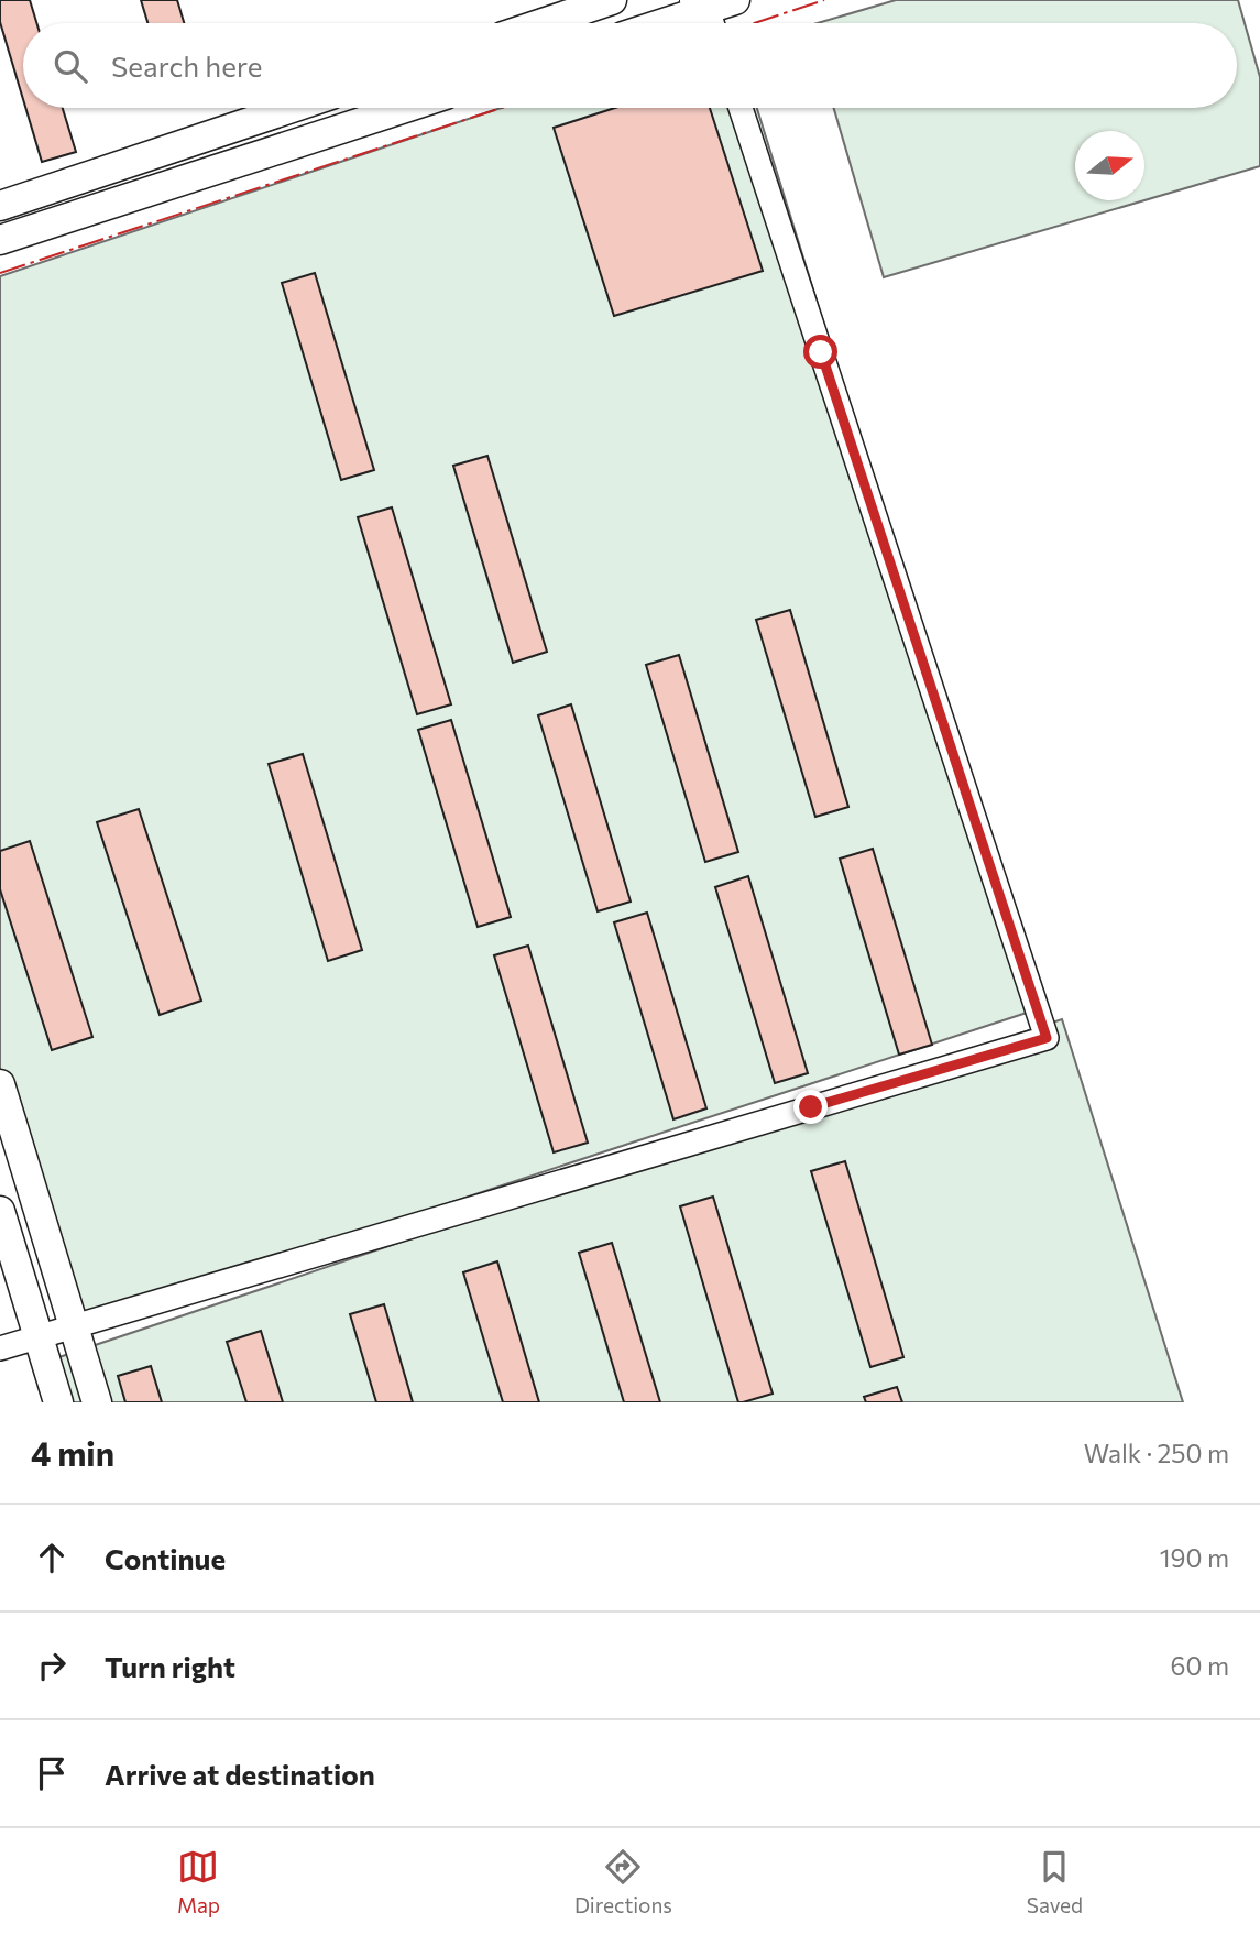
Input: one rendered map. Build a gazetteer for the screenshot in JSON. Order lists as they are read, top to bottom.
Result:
{
  "north": "right",
  "page": {
    "search": "Search here",
    "heading": ["4 min", "Walk · 250 m"],
    "list": [
      ["Continue", "190 m"],
      ["Turn right", "60 m"],
      "Arrive at destination"
    ],
    "nav": ["Map", "Directions", "Saved"]
  }
}
